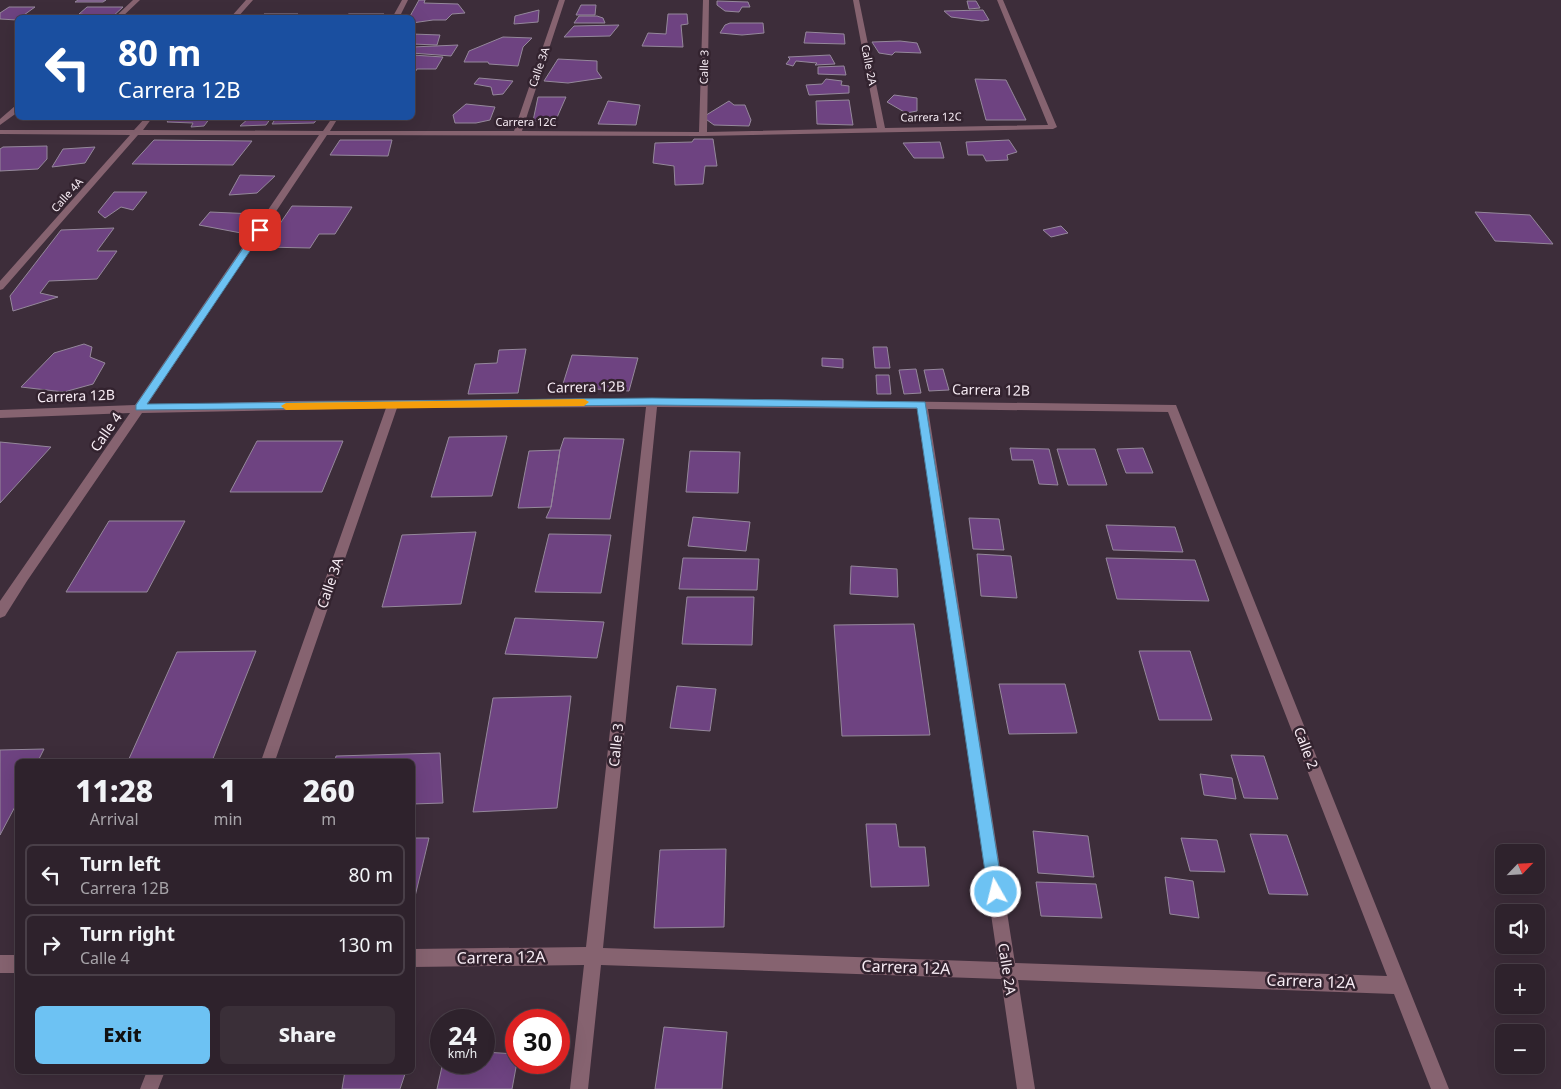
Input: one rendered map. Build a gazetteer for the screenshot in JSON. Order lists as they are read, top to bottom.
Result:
{
  "streets": {
    "street": [
      "Calle 2A",
      "Calle 3A",
      "Calle 3",
      "Carrera 12C",
      "Calle 4A",
      "Carrera 12B",
      "Calle 4",
      "Calle 2",
      "Carrera 12A"
    ]
  },
  "crossings": [
    ["Calle 2A", "Carrera 12C"],
    ["Calle 2A", "Carrera 12B"],
    ["Calle 2A", "Carrera 12A"],
    ["Calle 3A", "Carrera 12C"],
    ["Calle 3A", "Carrera 12B"],
    ["Calle 3", "Carrera 12C"],
    ["Calle 3", "Carrera 12B"],
    ["Calle 3", "Carrera 12A"],
    ["Carrera 12C", "Calle 4A"],
    ["Carrera 12C", "Calle 4"],
    ["Carrera 12B", "Calle 4"],
    ["Carrera 12B", "Calle 2"],
    ["Calle 2", "Carrera 12A"]
  ],
  "north": "top right",
  "page": {
    "turn": ["80 m", "Carrera 12B"],
    "eta": [
      "11:28",
      "Arrival",
      "1",
      "min",
      "260",
      "m"
    ],
    "map_buttons": ["+", "−"],
    "list": [
      {
        "name": "Turn left",
        "note": "Carrera 12B",
        "value": "80 m"
      },
      {
        "name": "Turn right",
        "note": "Calle 4",
        "value": "130 m"
      }
    ],
    "buttons": ["Exit", "Share"],
    "speed": "24 km/h",
    "limit": "30"
  }
}
